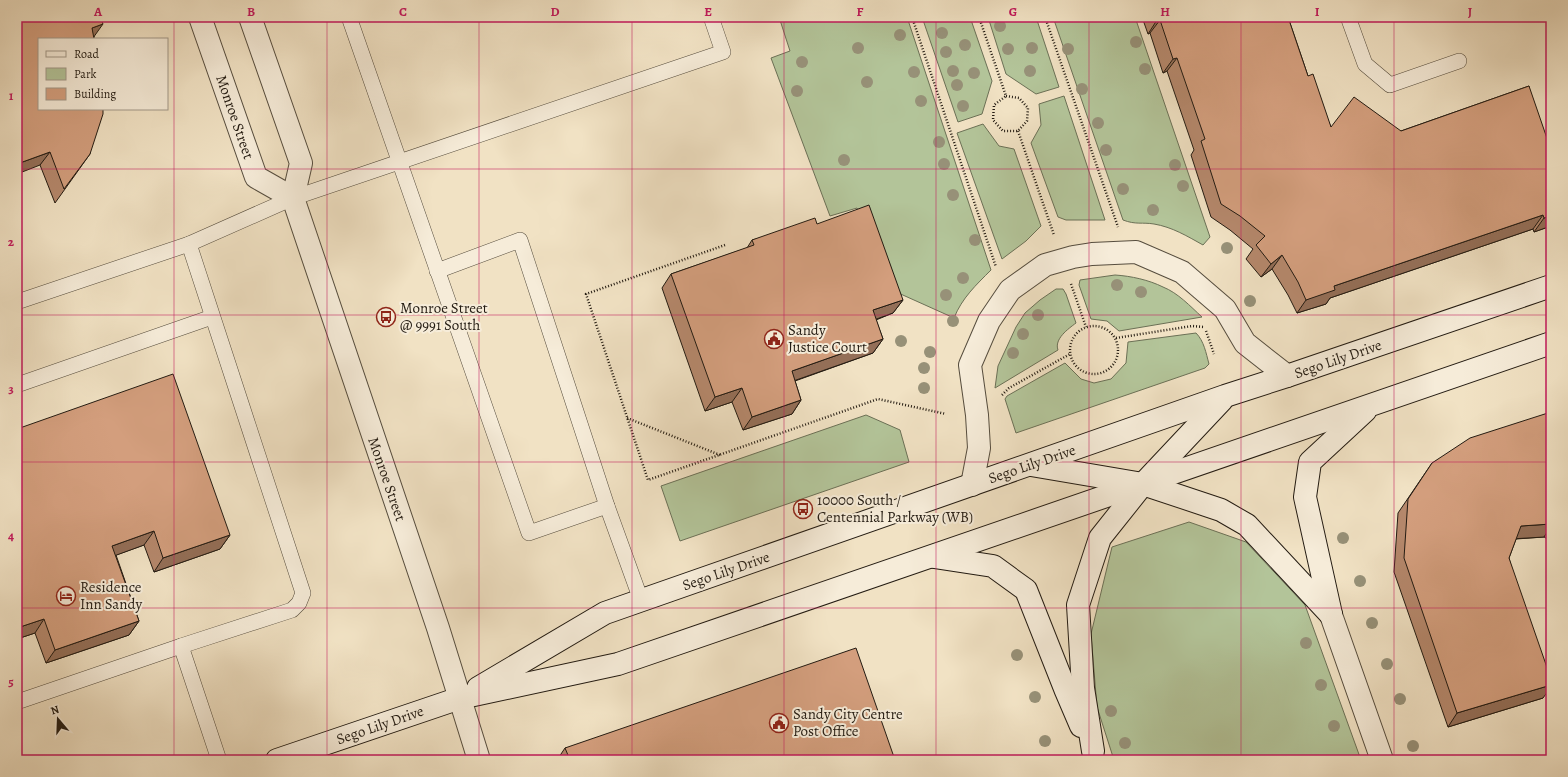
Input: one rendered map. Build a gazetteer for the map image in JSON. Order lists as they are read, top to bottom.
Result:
{
  "streets": {
    "main road": ["Monroe Street", "Sego Lily Drive"]
  },
  "crossings": [
    ["Monroe Street", "Sego Lily Drive"]
  ],
  "places": {
    "bus stop": ["Monroe Street @ 9991 South", "10000 South / Centennial Parkway (WB)"],
    "public building": ["Sandy Justice Court", "Sandy City Centre Post Office"],
    "hotel": ["Residence Inn Sandy"]
  },
  "legend": ["Road", "Park", "Building"],
  "north": "top",
  "grid": {
    "columns": [
      "A",
      "B",
      "C",
      "D",
      "E",
      "F",
      "G",
      "H",
      "I",
      "J"
    ],
    "rows": [
      "1",
      "2",
      "3",
      "4",
      "5"
    ]
  }
}
